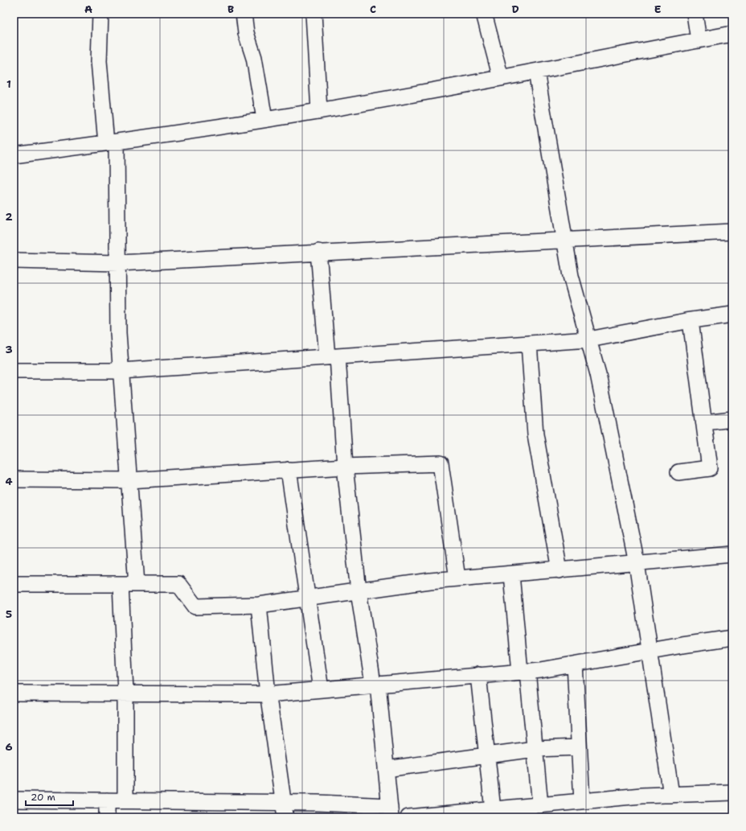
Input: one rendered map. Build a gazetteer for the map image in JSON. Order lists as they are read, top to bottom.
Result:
{
  "scale_bar": "20 m",
  "grid": {
    "columns": [
      "A",
      "B",
      "C",
      "D",
      "E"
    ],
    "rows": [
      "1",
      "2",
      "3",
      "4",
      "5",
      "6"
    ]
  }
}
